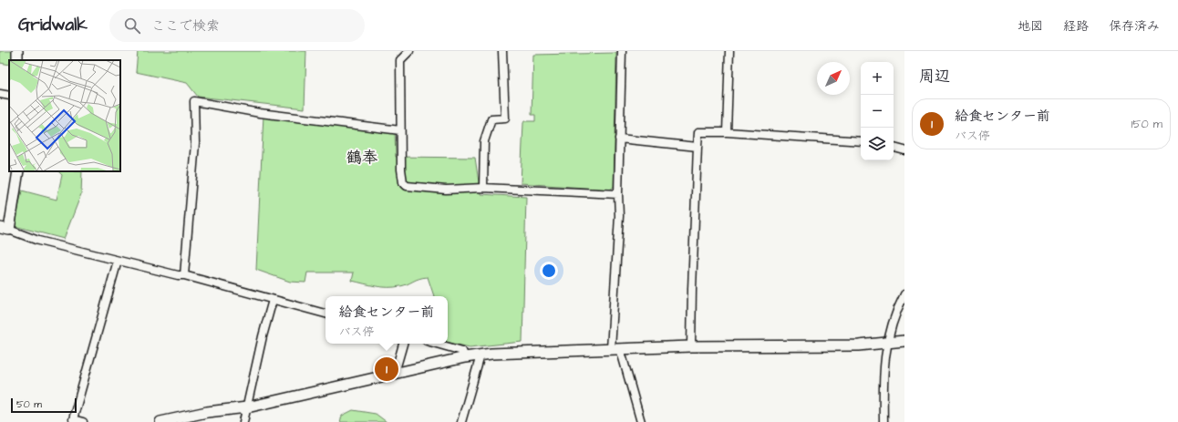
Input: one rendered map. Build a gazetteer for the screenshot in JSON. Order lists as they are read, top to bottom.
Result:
{
  "districts": ["鶴奉"],
  "scale_bar": "50 m",
  "north": "top right",
  "page": {
    "header": "Gridwalk",
    "search": "ここで検索",
    "nav": ["地図", "経路", "保存済み"],
    "heading": "周辺",
    "map_buttons": ["+", "−"],
    "list": [
      {
        "mark": "1",
        "name": "給食センター前",
        "note": "バス停",
        "value": "150 m"
      }
    ],
    "popup": ["給食センター前", "バス停"],
    "pins": "1",
    "scale": "50 m"
  }
}
